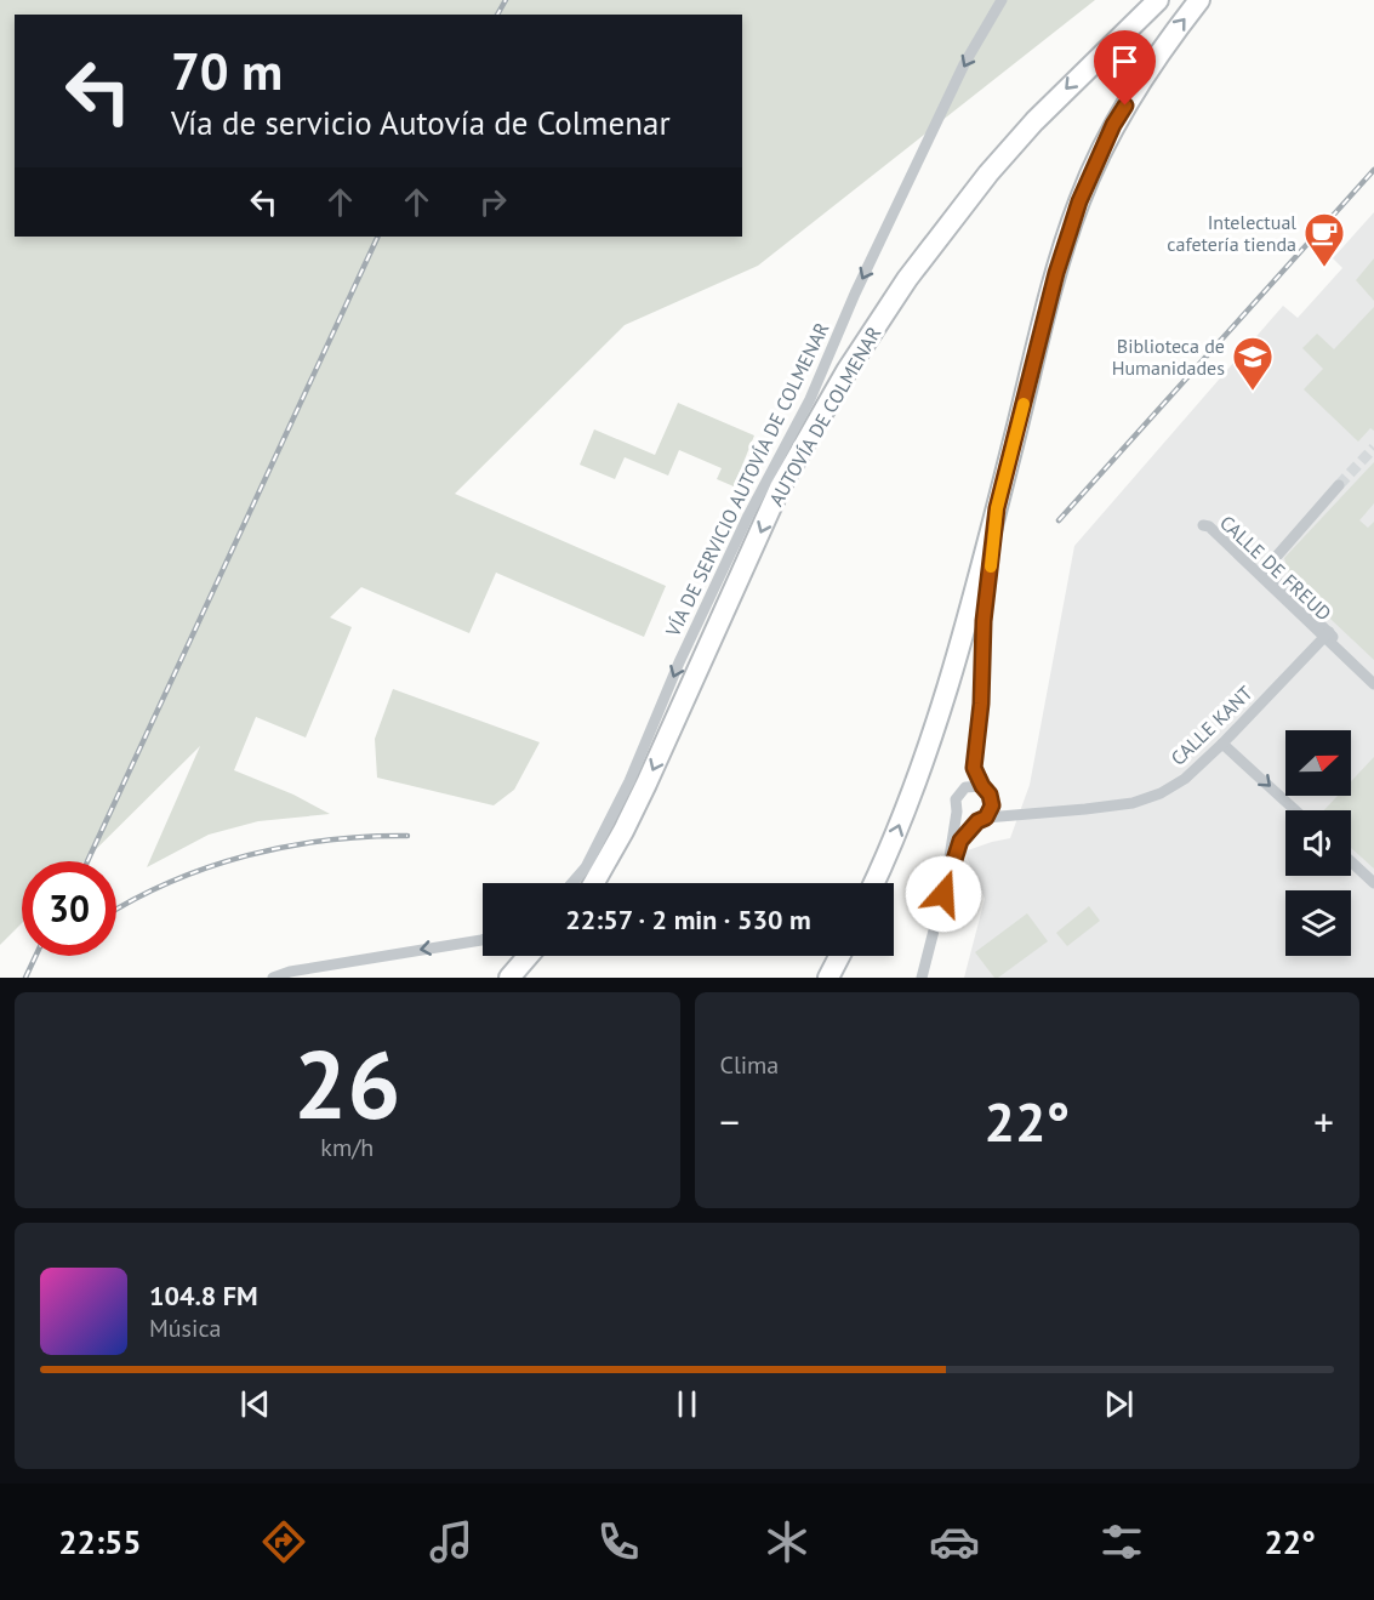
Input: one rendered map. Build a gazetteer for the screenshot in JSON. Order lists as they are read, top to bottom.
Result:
{
  "streets": {
    "highway": ["AUTOVÍA DE COLMENAR"],
    "street": ["VÍA DE SERVICIO AUTOVÍA DE COLMENAR", "CALLE DE FREUD", "CALLE KANT"]
  },
  "crossings": [
    ["CALLE DE FREUD", "CALLE KANT"]
  ],
  "one_way": ["VÍA DE SERVICIO AUTOVÍA DE COLMENAR"],
  "places": {
    "cafe": ["Intelectual cafetería tienda"],
    "school or university": ["Biblioteca de Humanidades"]
  },
  "north": "right",
  "page": {
    "turn": ["70 m", "Vía de servicio Autovía de Colmenar"],
    "limit": "30",
    "trip": "22:57 · 2 min · 530 m",
    "tile": [
      ["26", "km/h"],
      "Clima"
    ],
    "heat": ["−", "22°", "+"],
    "song": ["104.8 FM", "Música"],
    "tabs": ["22:55", "22°"]
  }
}
